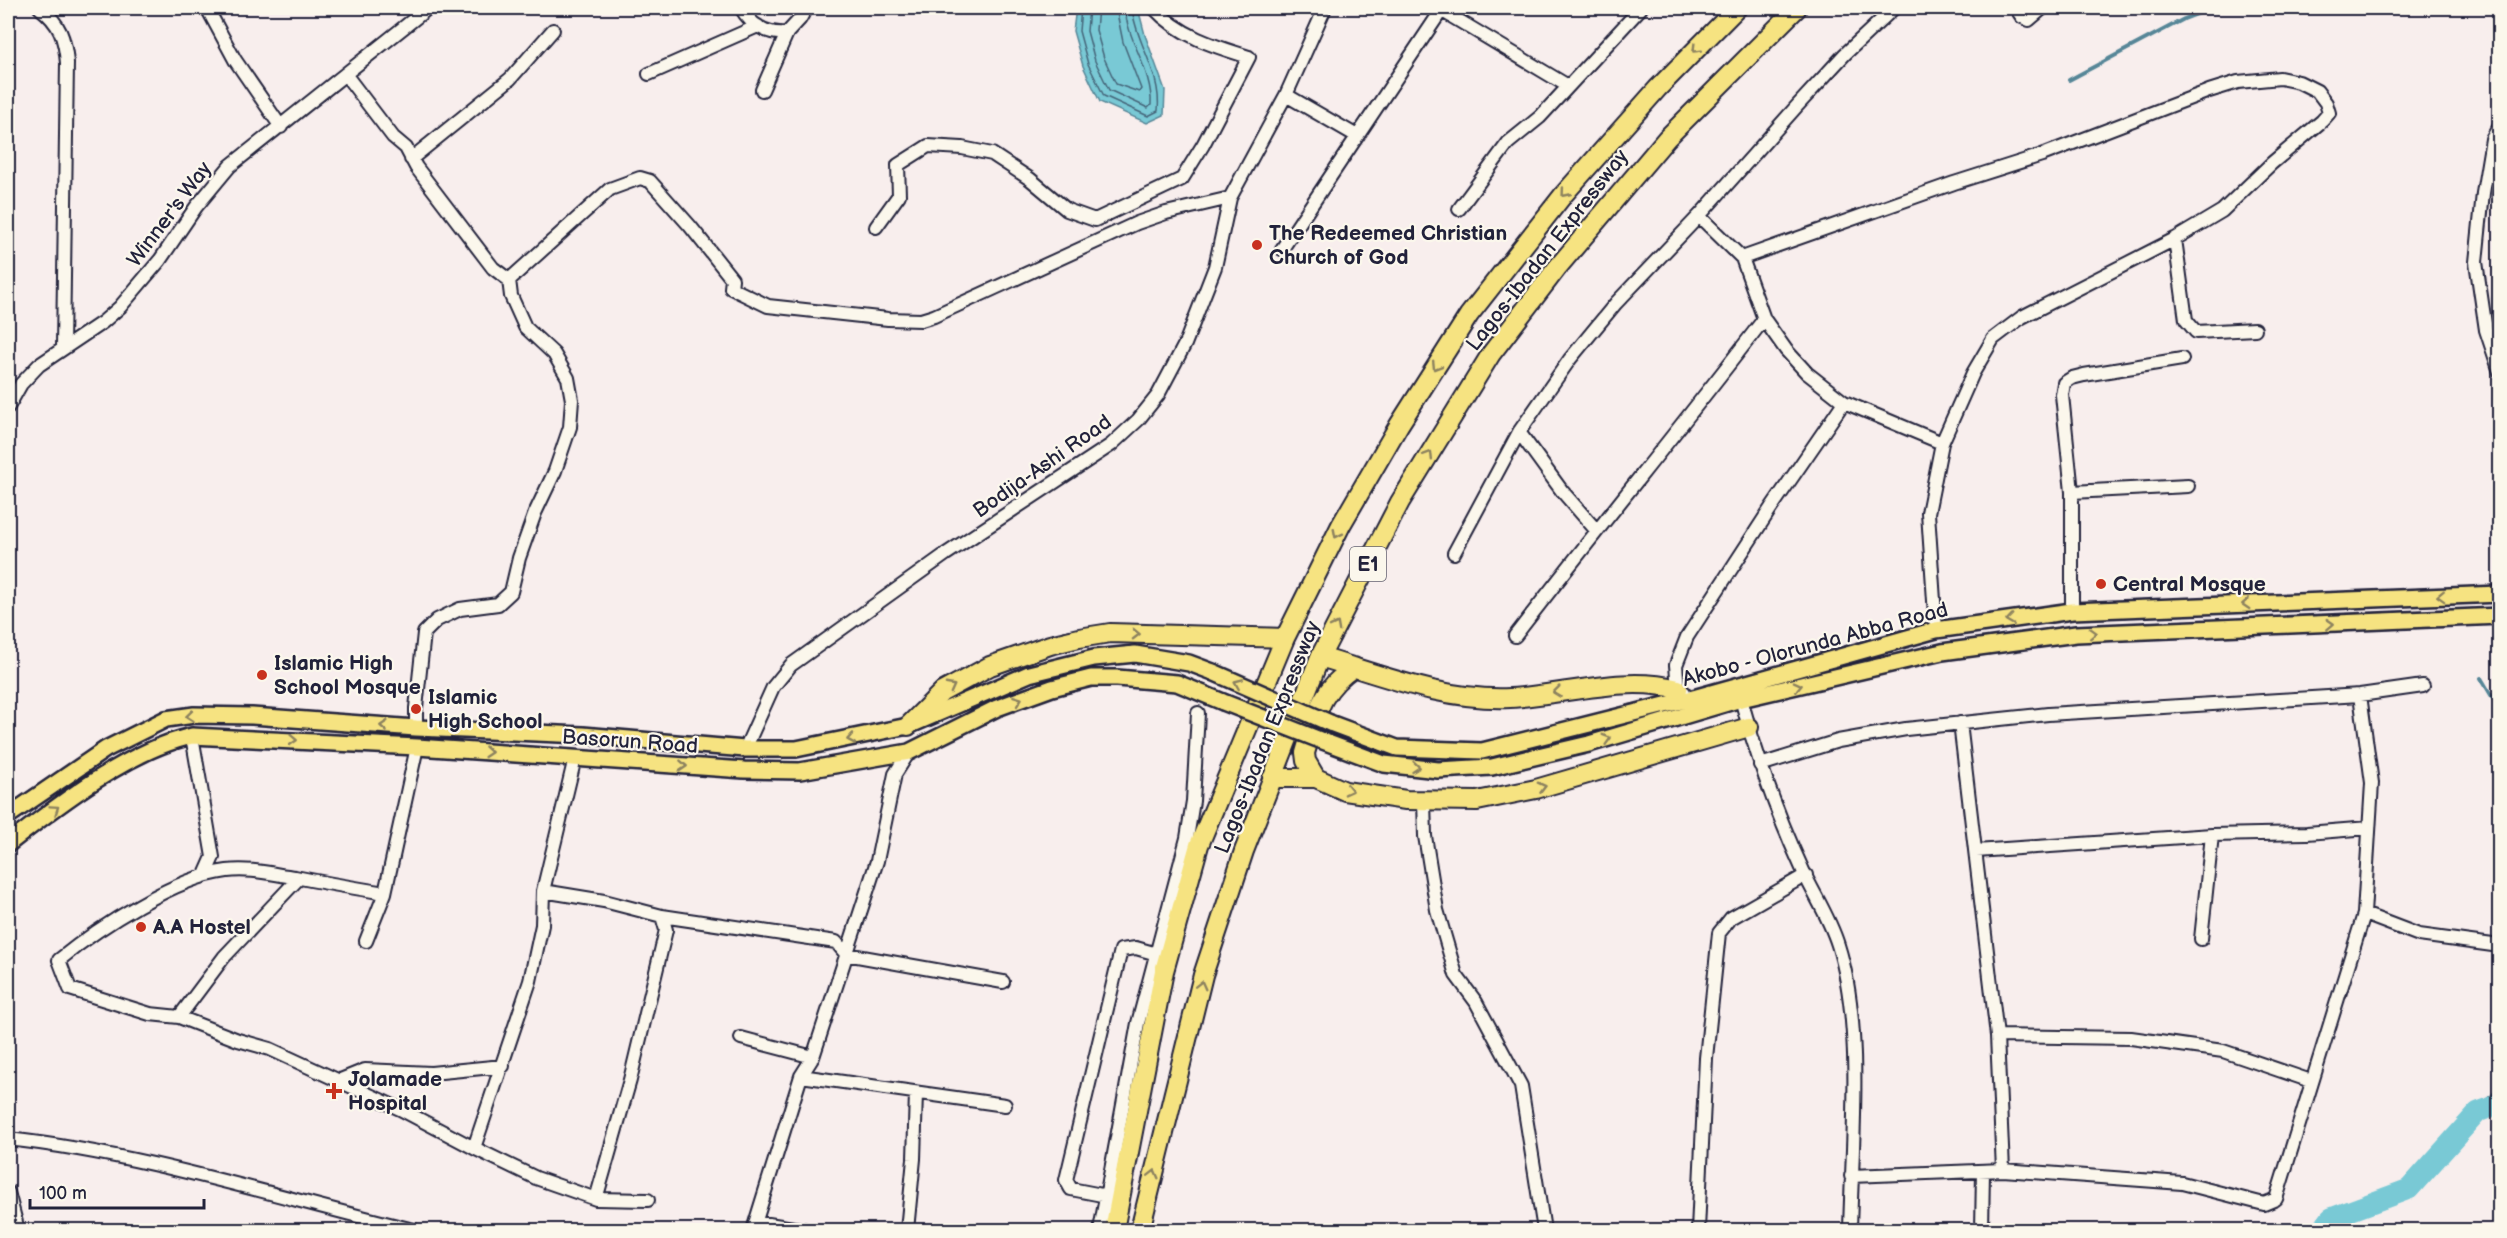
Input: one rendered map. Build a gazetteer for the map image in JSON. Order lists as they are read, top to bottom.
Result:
{
  "streets": {
    "highway": ["Lagos-Ibadan Expressway", "E1"],
    "main road": ["Akobo - Olorunda Abba Road", "Basorun Road"],
    "street": ["Winner's Way", "Bodija-Ashi Road"]
  },
  "crossings": [
    ["Bodija-Ashi Road", "Basorun Road"],
    ["Akobo - Olorunda Abba Road", "Basorun Road"]
  ],
  "places": {
    "other": [
      "The Redeemed Christian Church of God",
      "Central Mosque",
      "Islamic High School Mosque",
      "Islamic High School",
      "A.A Hostel"
    ],
    "health": ["Jolamade Hospital"]
  },
  "scale_bar": "100 m"
}
